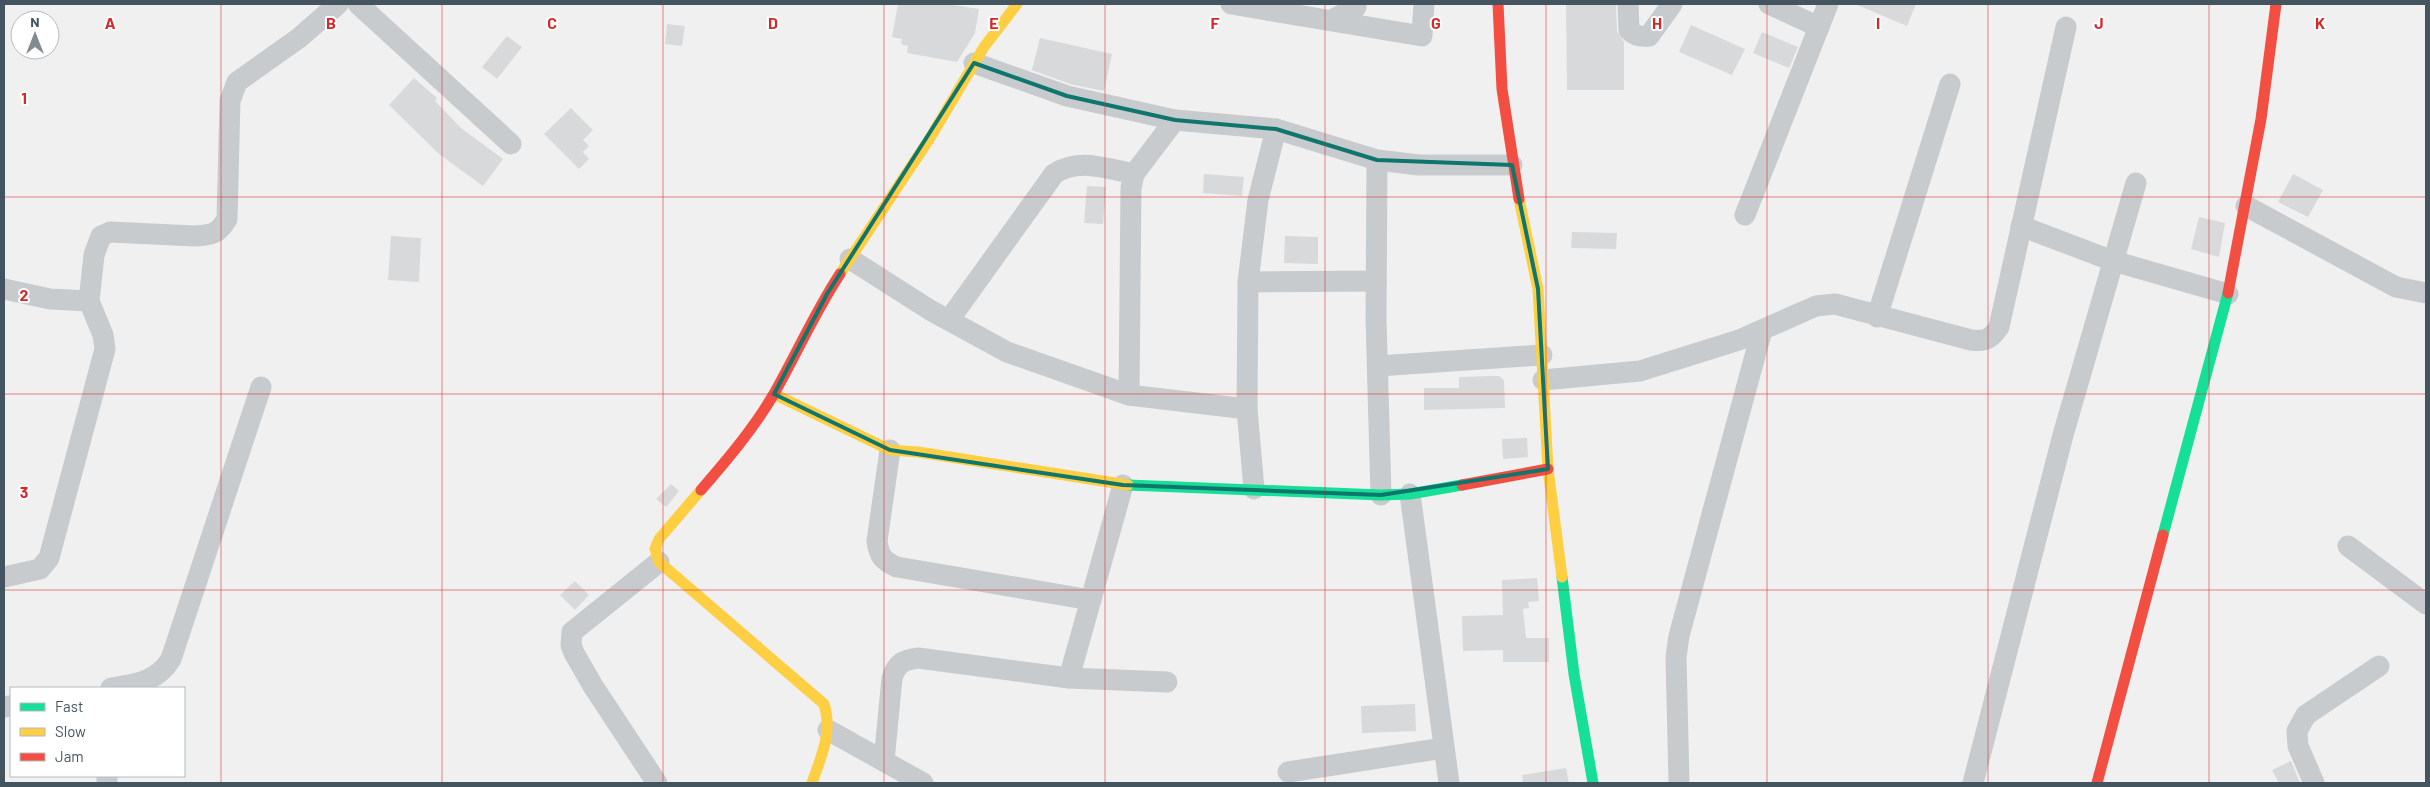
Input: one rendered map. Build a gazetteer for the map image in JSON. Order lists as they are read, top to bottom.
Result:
{
  "legend": ["Fast", "Slow", "Jam"],
  "north": "top",
  "grid": {
    "columns": [
      "A",
      "B",
      "C",
      "D",
      "E",
      "F",
      "G",
      "H",
      "I",
      "J",
      "K"
    ],
    "rows": ["1", "2", "3"]
  }
}
